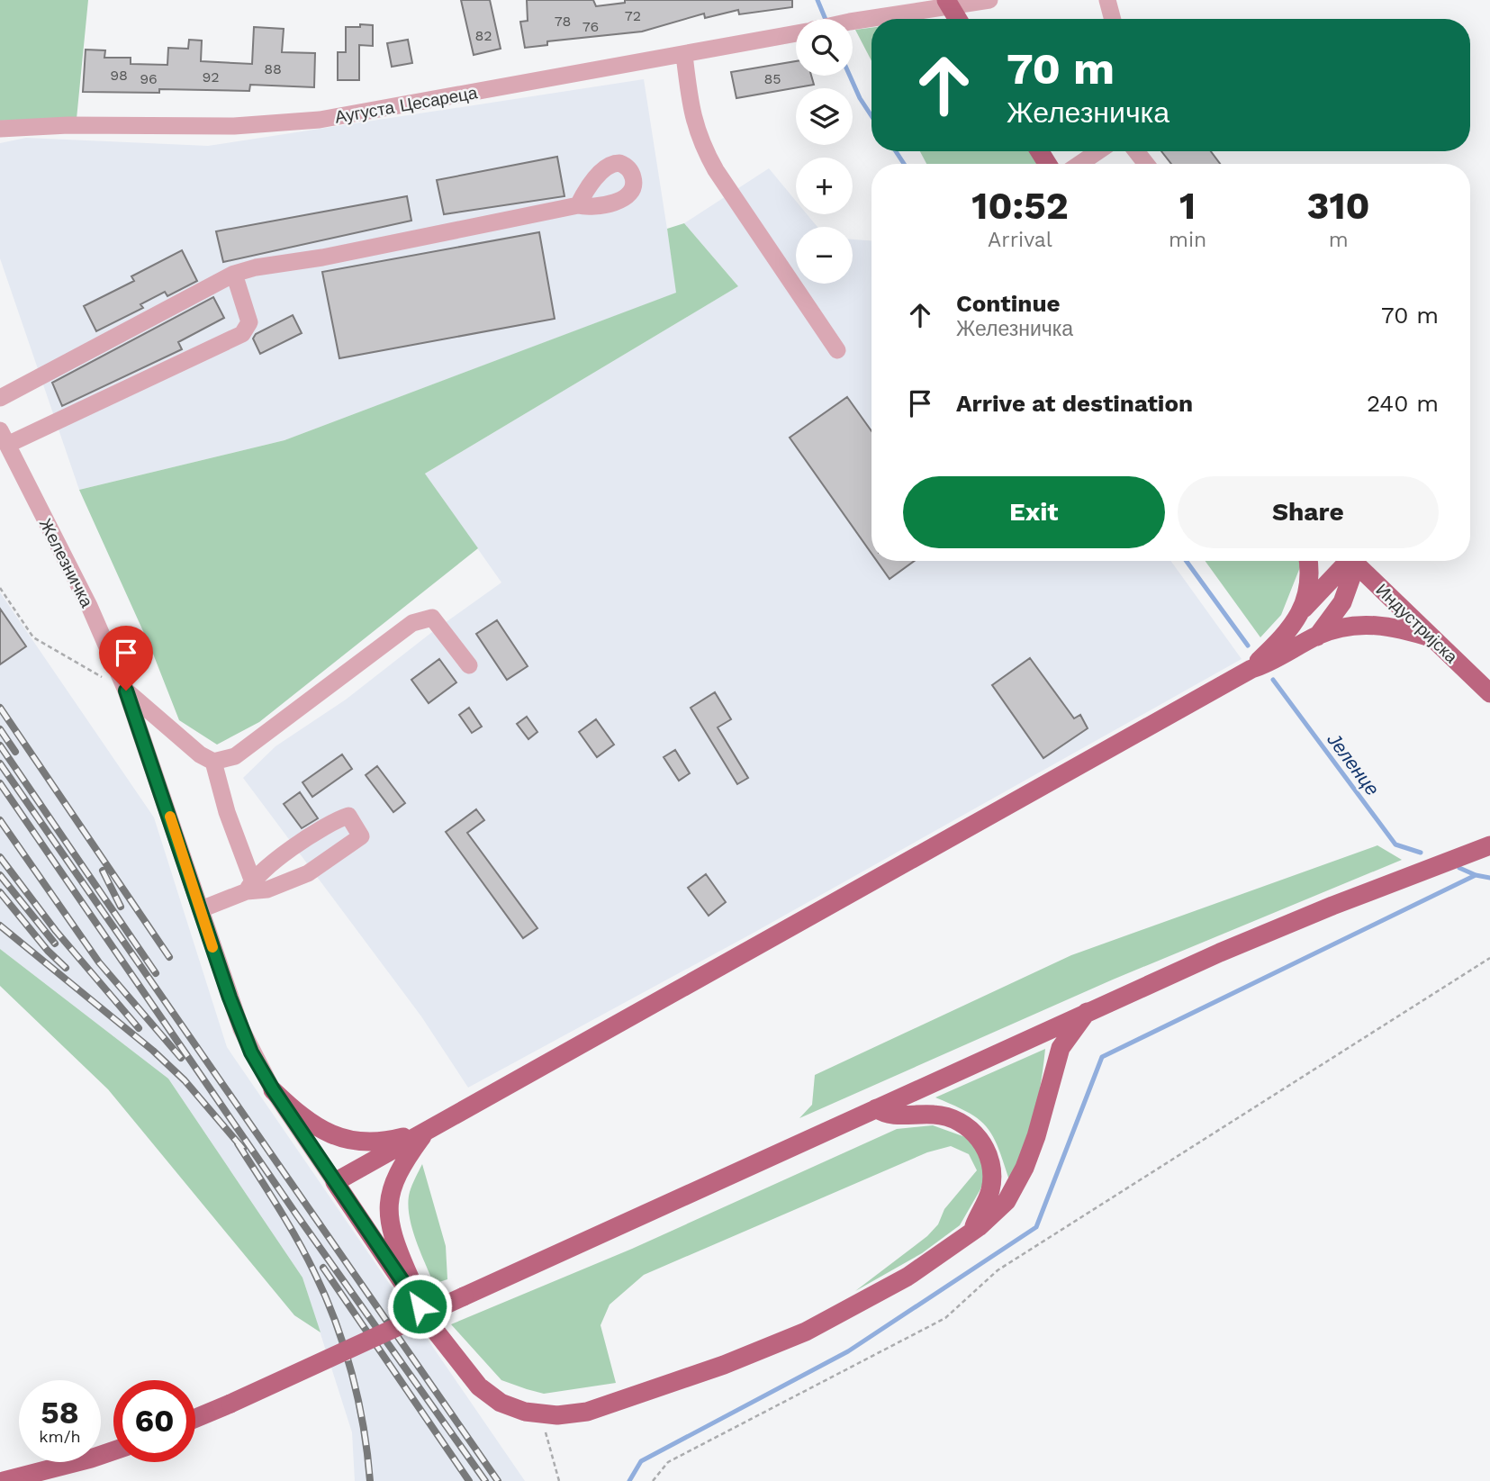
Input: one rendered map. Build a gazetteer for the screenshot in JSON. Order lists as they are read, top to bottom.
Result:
{
  "streets": {
    "main road": ["Индустријска"],
    "street": ["Аугуста Цесареца", "Железничка"]
  },
  "water": ["Јеленце"],
  "house_numbers": [
    "72",
    "78",
    "76",
    "82",
    "88",
    "98",
    "92",
    "96",
    "85"
  ],
  "page": {
    "map_buttons": ["+", "−"],
    "turn": ["70 m", "Железничка"],
    "eta": [
      "10:52",
      "Arrival",
      "1",
      "min",
      "310",
      "m"
    ],
    "list": [
      {
        "name": "Continue",
        "note": "Железничка",
        "value": "70 m"
      },
      {
        "name": "Arrive at destination",
        "value": "240 m"
      }
    ],
    "buttons": ["Exit", "Share"],
    "speed": "58 km/h",
    "limit": "60"
  }
}
